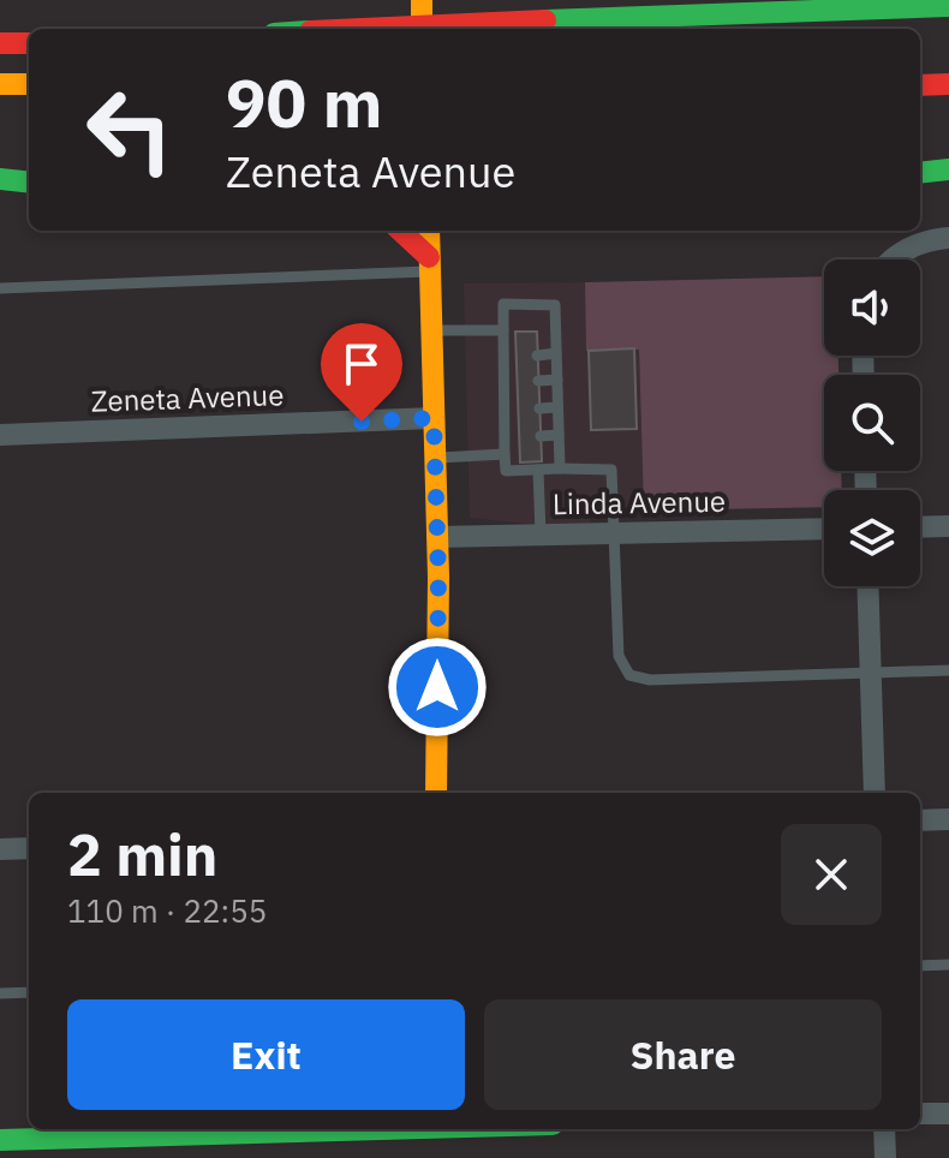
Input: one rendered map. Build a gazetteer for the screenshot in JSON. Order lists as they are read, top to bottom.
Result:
{
  "streets": {
    "street": ["Zeneta Avenue", "Linda Avenue"]
  },
  "page": {
    "turn": ["90 m", "Zeneta Avenue"],
    "heading": ["2 min", "110 m · 22:55"],
    "buttons": ["Exit", "Share"]
  }
}
